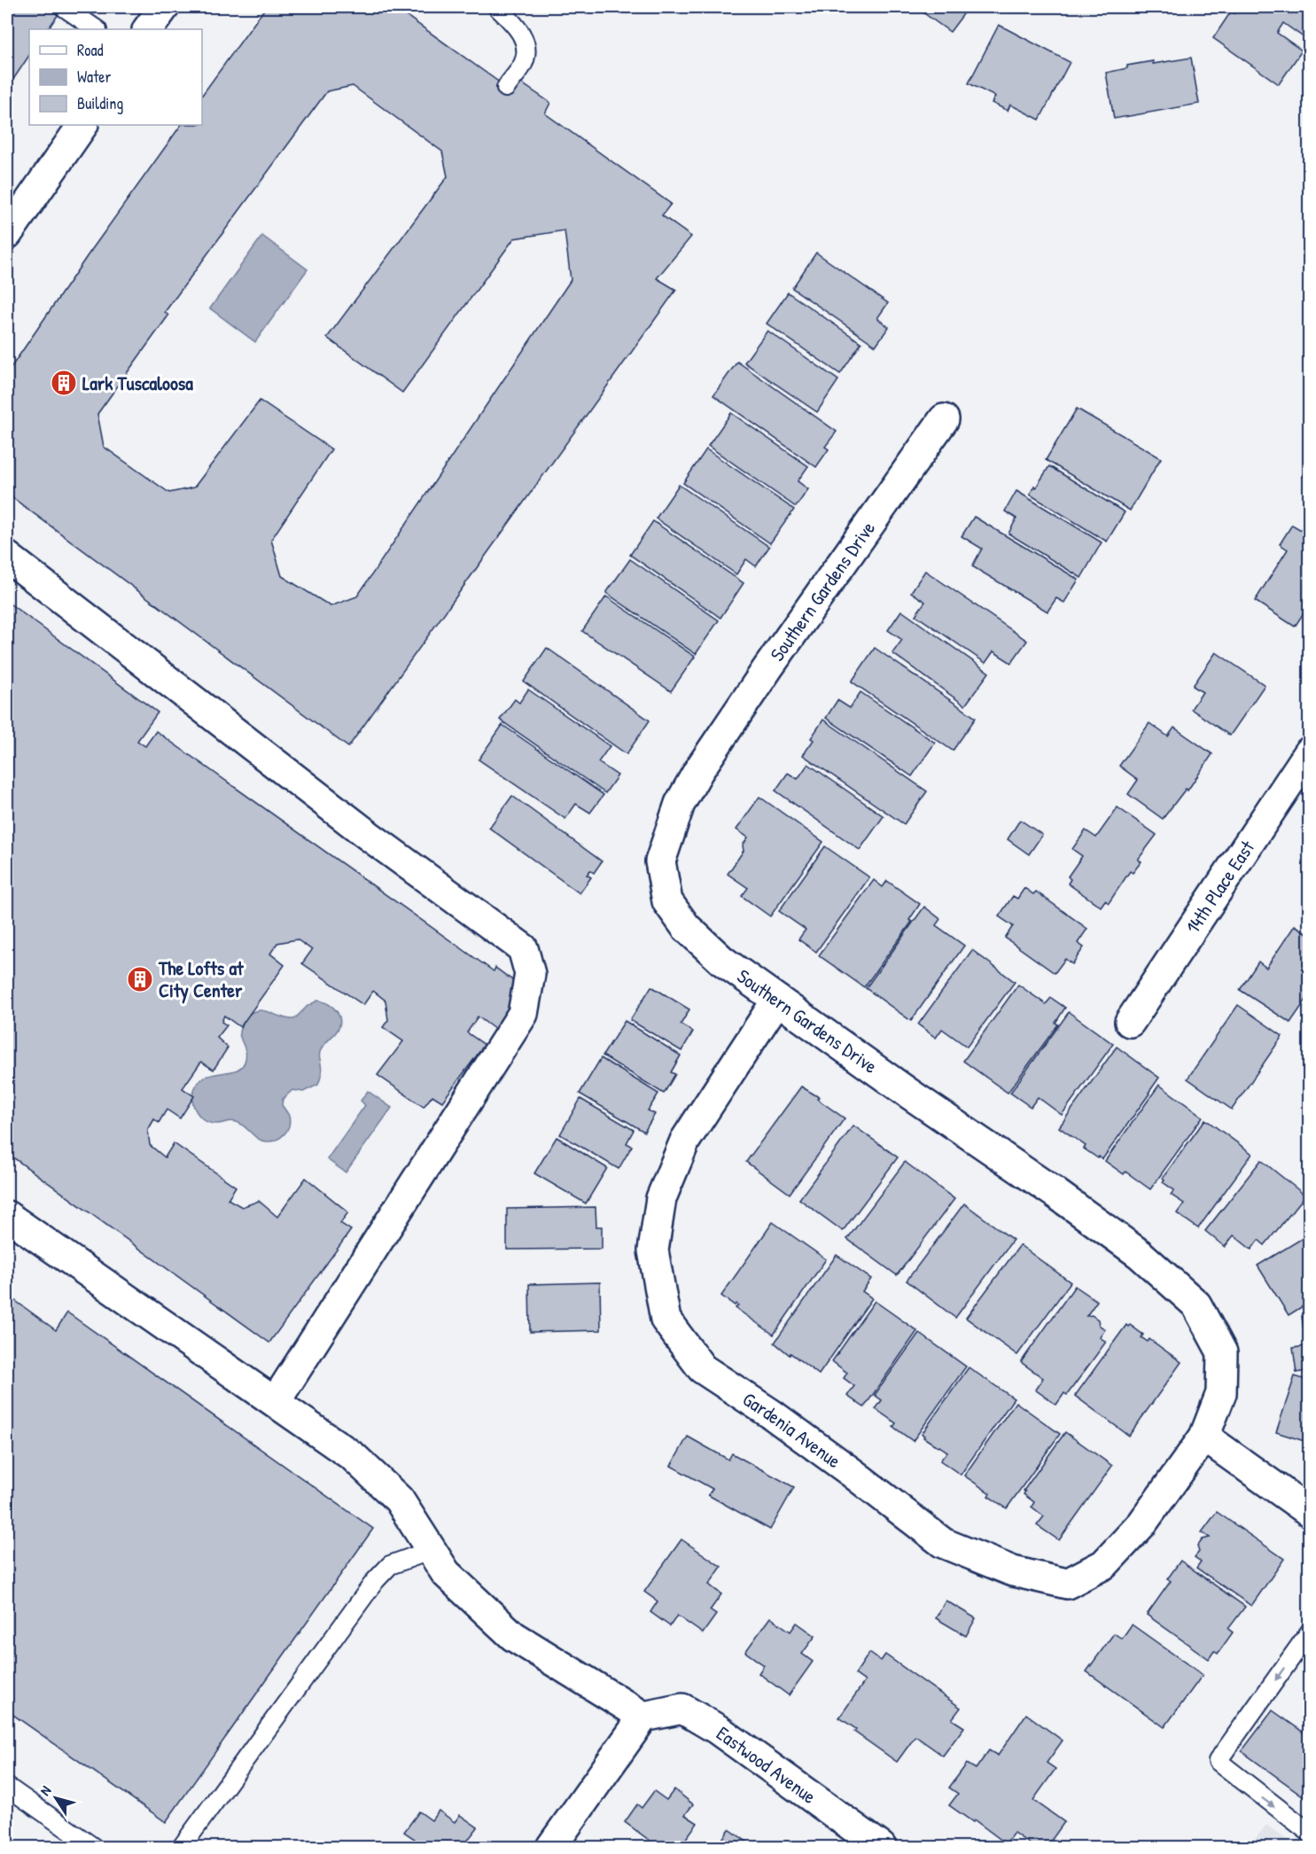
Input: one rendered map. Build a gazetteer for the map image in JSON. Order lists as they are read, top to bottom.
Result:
{
  "streets": {
    "street": [
      "Southern Gardens Drive",
      "14th Place East",
      "Gardenia Avenue",
      "Eastwood Avenue"
    ]
  },
  "crossings": [
    ["Southern Gardens Drive", "Gardenia Avenue"]
  ],
  "places": {
    "building": ["Lark Tuscaloosa", "The Lofts at City Center"]
  },
  "legend": ["Road", "Water", "Building"],
  "north": "top left"
}
